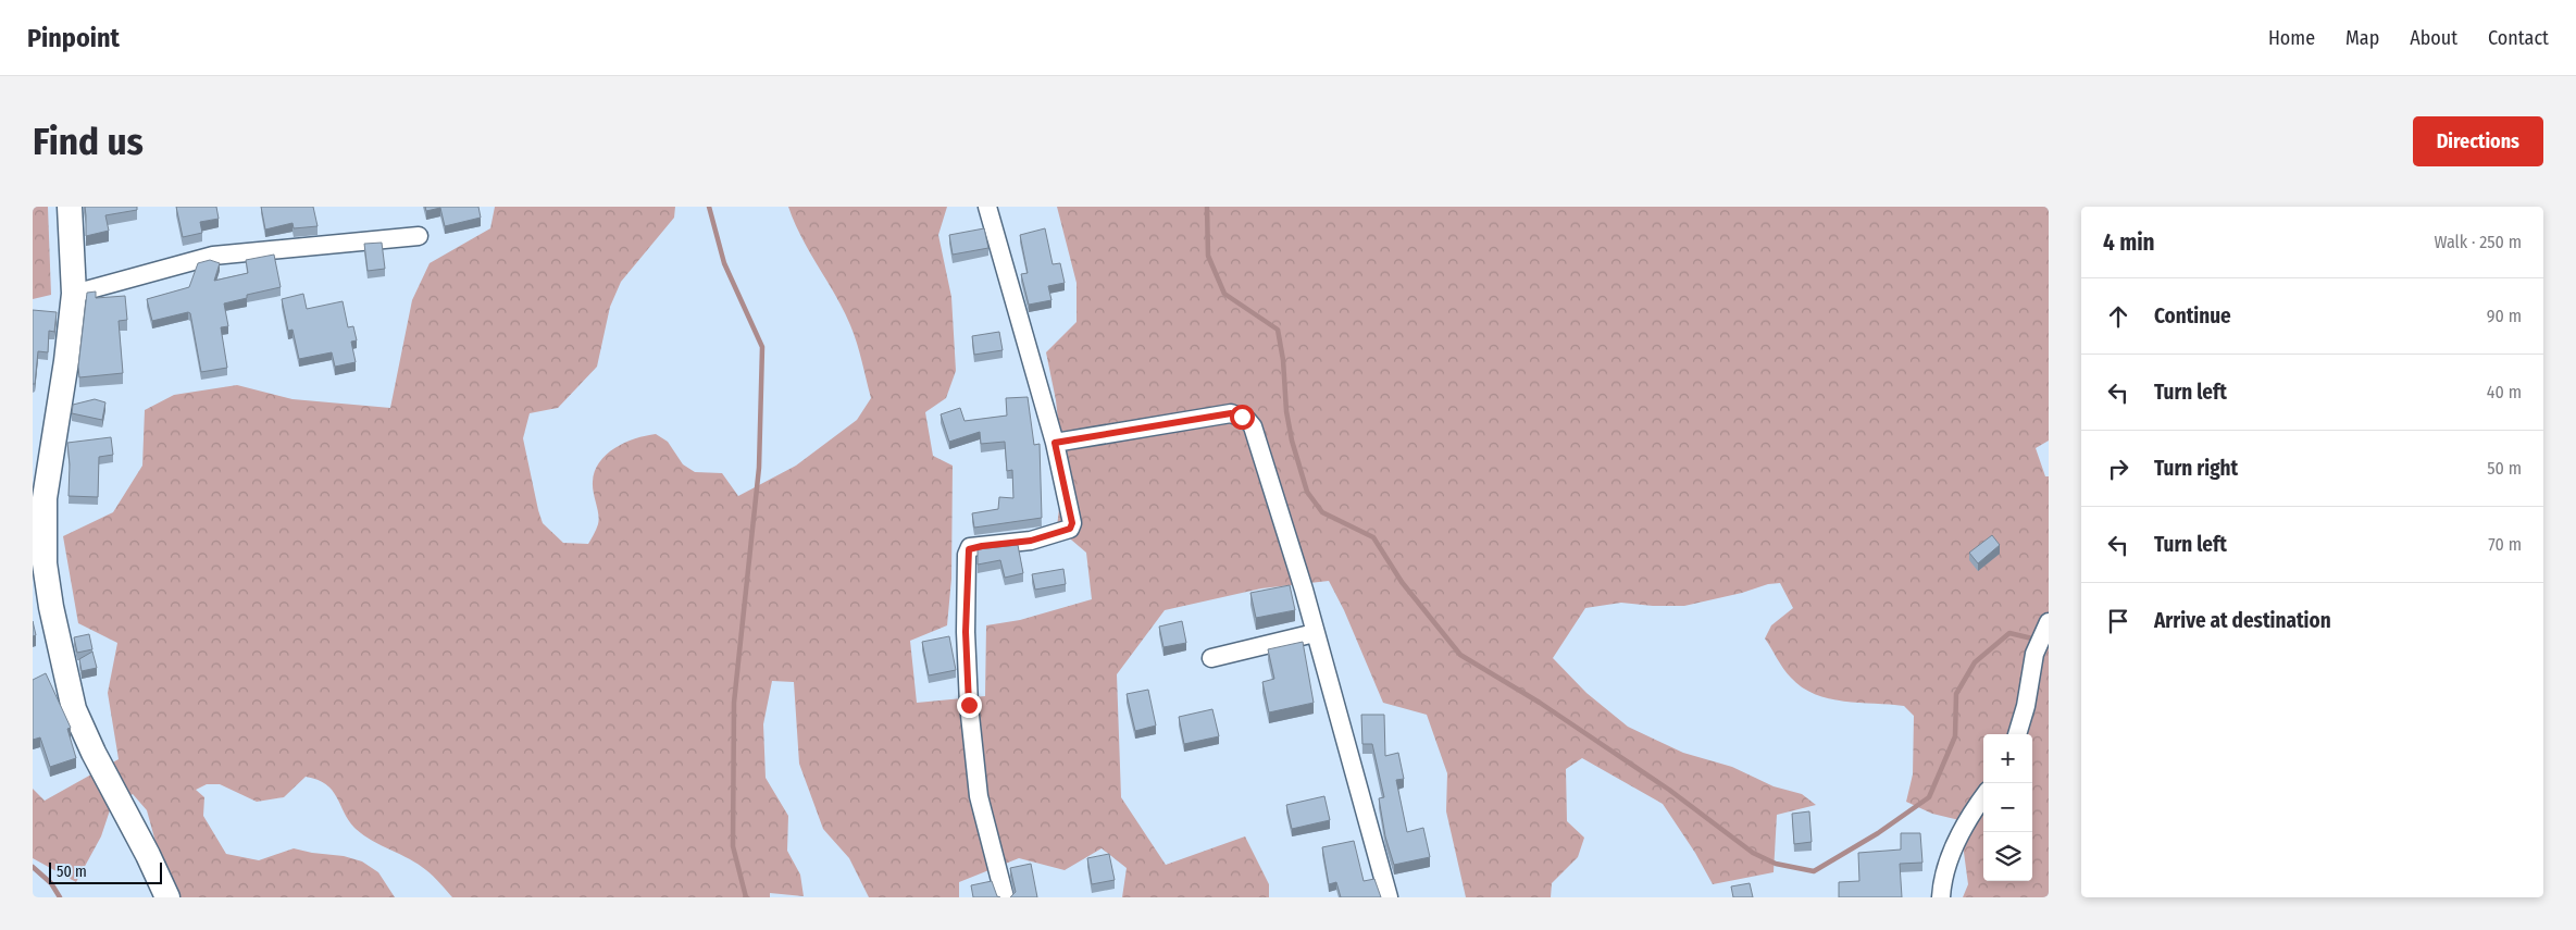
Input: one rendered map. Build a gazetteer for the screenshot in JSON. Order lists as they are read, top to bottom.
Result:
{
  "scale_bar": "50 m",
  "page": {
    "header": "Pinpoint",
    "nav": [
      "Home",
      "Map",
      "About",
      "Contact"
    ],
    "buttons": "Directions",
    "title": "Find us",
    "heading": ["4 min", "Walk · 250 m"],
    "list": [
      ["Continue", "90 m"],
      ["Turn left", "40 m"],
      ["Turn right", "50 m"],
      ["Turn left", "70 m"],
      "Arrive at destination"
    ],
    "map_buttons": ["+", "−"],
    "scale": "50 m"
  }
}
